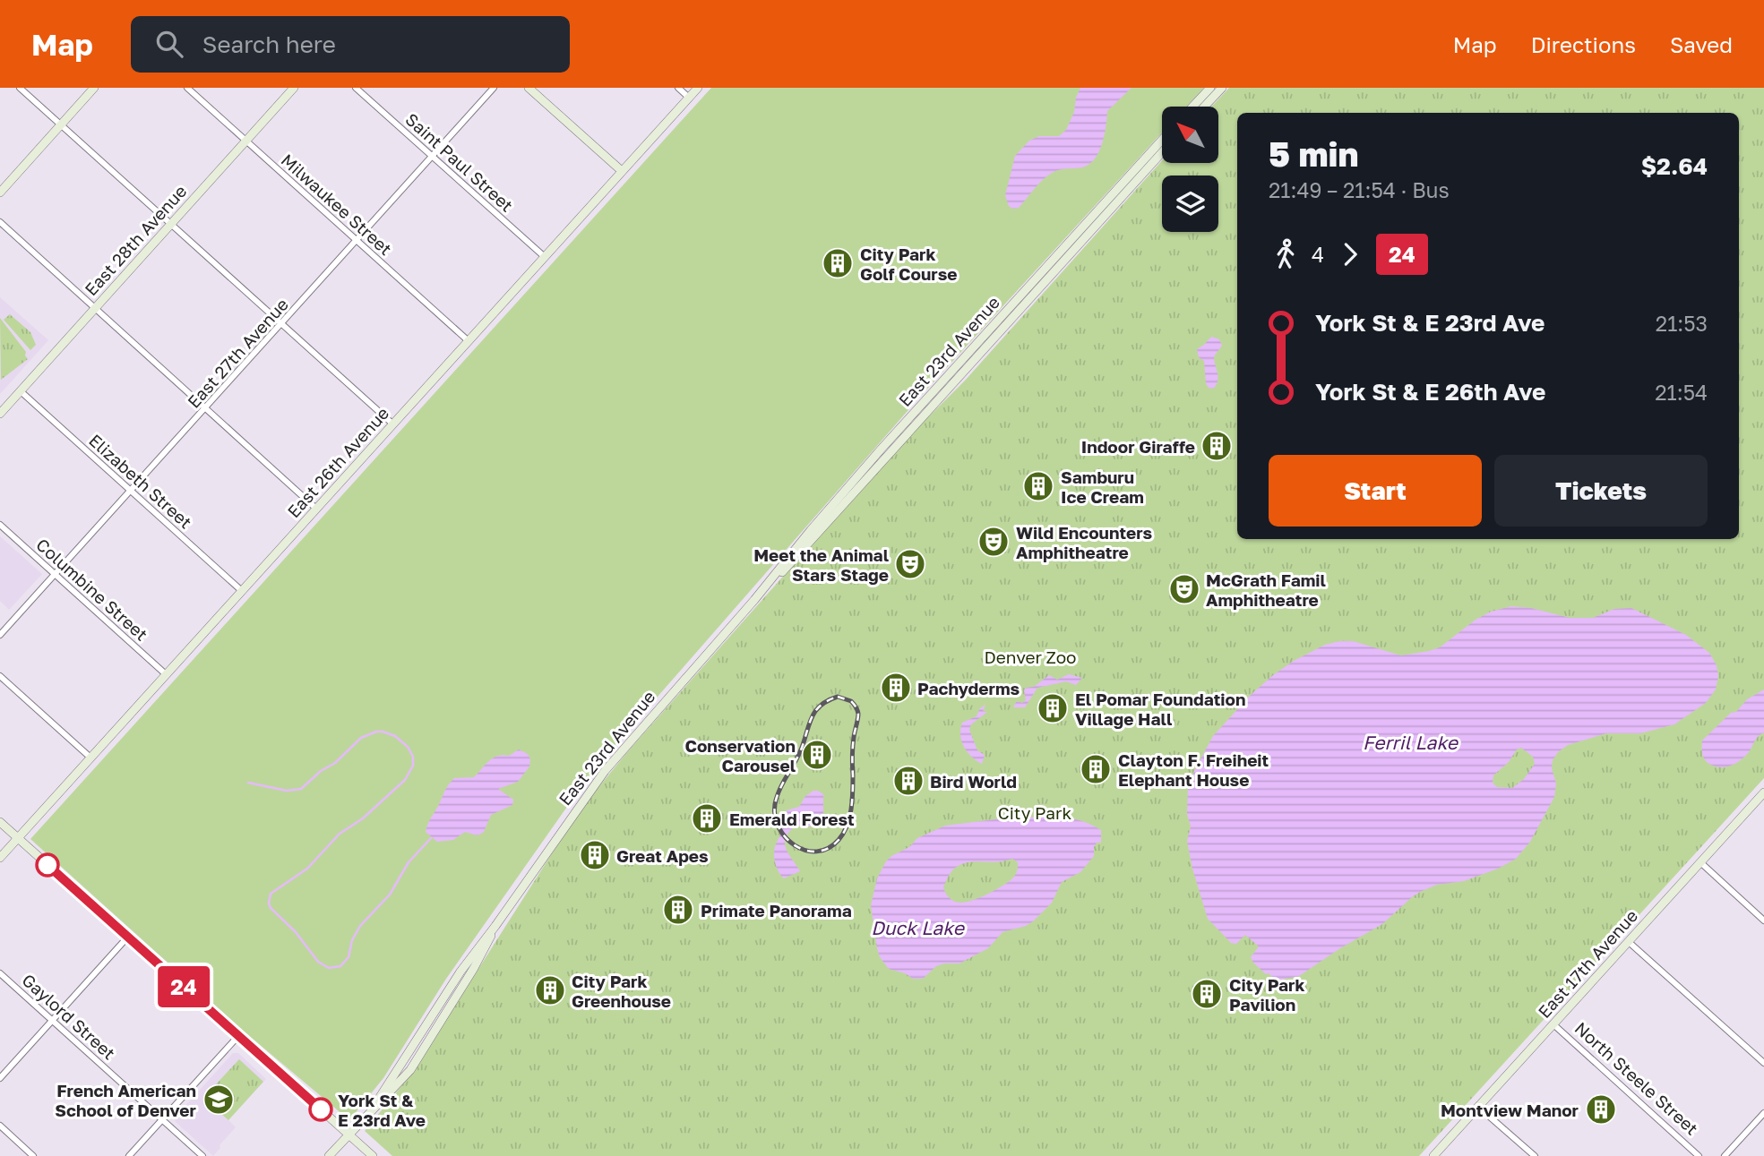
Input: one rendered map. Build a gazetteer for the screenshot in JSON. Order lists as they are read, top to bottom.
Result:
{
  "streets": {
    "main road": [
      "East 28th Avenue",
      "East 23rd Avenue",
      "East 26th Avenue",
      "East 17th Avenue"
    ],
    "street": [
      "Saint Paul Street",
      "Milwaukee Street",
      "East 27th Avenue",
      "Elizabeth Street",
      "Columbine Street",
      "Gaylord Street",
      "North Steele Street"
    ]
  },
  "crossings": [
    ["Saint Paul Street", "East 27th Avenue"],
    ["Saint Paul Street", "East 26th Avenue"],
    ["Milwaukee Street", "East 28th Avenue"],
    ["Milwaukee Street", "East 27th Avenue"],
    ["Milwaukee Street", "East 26th Avenue"],
    ["East 28th Avenue", "Elizabeth Street"],
    ["East 27th Avenue", "Elizabeth Street"],
    ["East 27th Avenue", "Columbine Street"],
    ["East 26th Avenue", "Elizabeth Street"],
    ["East 26th Avenue", "Columbine Street"],
    ["East 17th Avenue", "North Steele Street"]
  ],
  "water": ["Ferril Lake", "Duck Lake"],
  "parks": ["Denver Zoo", "City Park"],
  "places": {
    "building": [
      "City Park Golf Course",
      "Indoor Giraffe",
      "Samburu Ice Cream",
      "Pachyderms",
      "El Pomar Foundation Village Hall",
      "Conservation Carousel",
      "Clayton F. Freiheit Elephant House",
      "Bird World",
      "Emerald Forest",
      "Great Apes",
      "Primate Panorama",
      "City Park Greenhouse",
      "City Park Pavilion",
      "Montview Manor"
    ],
    "theatre": ["Wild Encounters Amphitheatre", "Meet the Animal Stars Stage", "McGrath Famil Amphitheatre"],
    "school or university": ["French American School of Denver"],
    "other": ["York St & E 23rd Ave"]
  },
  "lines": ["bus line 24"],
  "north": "top left",
  "page": {
    "header": "Map",
    "search": "Search here",
    "nav": ["Map", "Directions", "Saved"],
    "on_map": "24",
    "heading": ["5 min", "21:49 – 21:54 · Bus", "$2.64"],
    "legs": ["4", "24"],
    "list": [
      {
        "name": "York St & E 23rd Ave",
        "value": "21:53"
      },
      {
        "name": "York St & E 26th Ave",
        "value": "21:54"
      }
    ],
    "buttons": ["Start", "Tickets"]
  }
}
